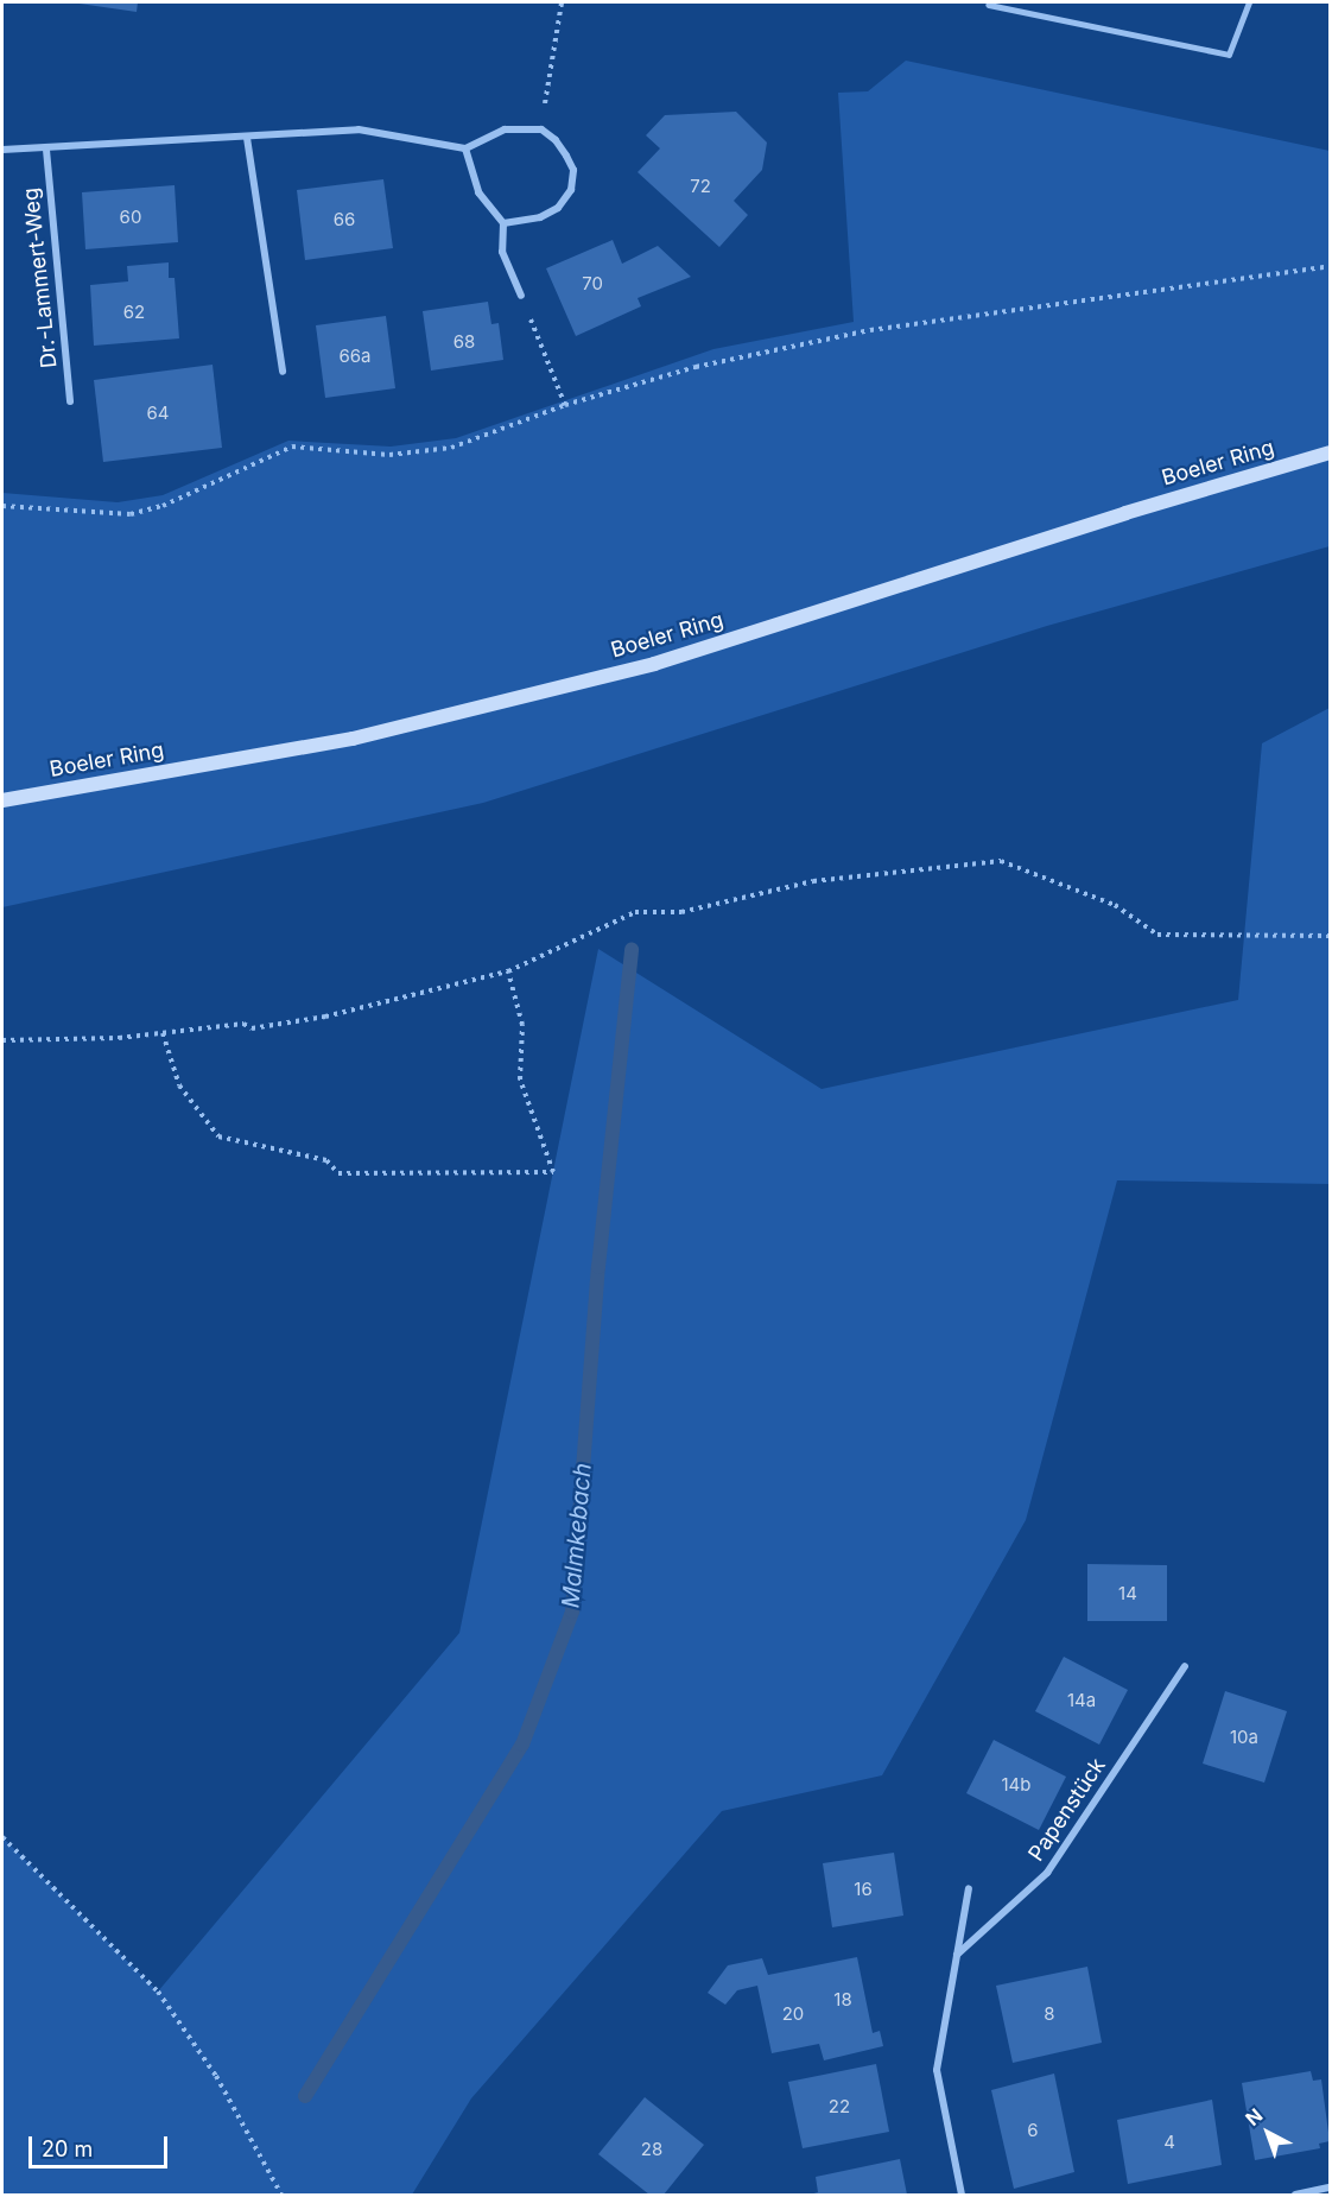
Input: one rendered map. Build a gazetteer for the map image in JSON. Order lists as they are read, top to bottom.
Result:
{
  "streets": {
    "main road": ["Boeler Ring"],
    "street": ["Dr.-Lammert-Weg", "Papenstück"]
  },
  "water": ["Malmkebach"],
  "house_numbers": [
    "72",
    "60",
    "66",
    "70",
    "62",
    "68",
    "66a",
    "64",
    "14",
    "14a",
    "10a",
    "14b",
    "16",
    "18",
    "20",
    "8",
    "22",
    "6",
    "4",
    "28"
  ],
  "scale_bar": "20 m",
  "north": "top left"
}
